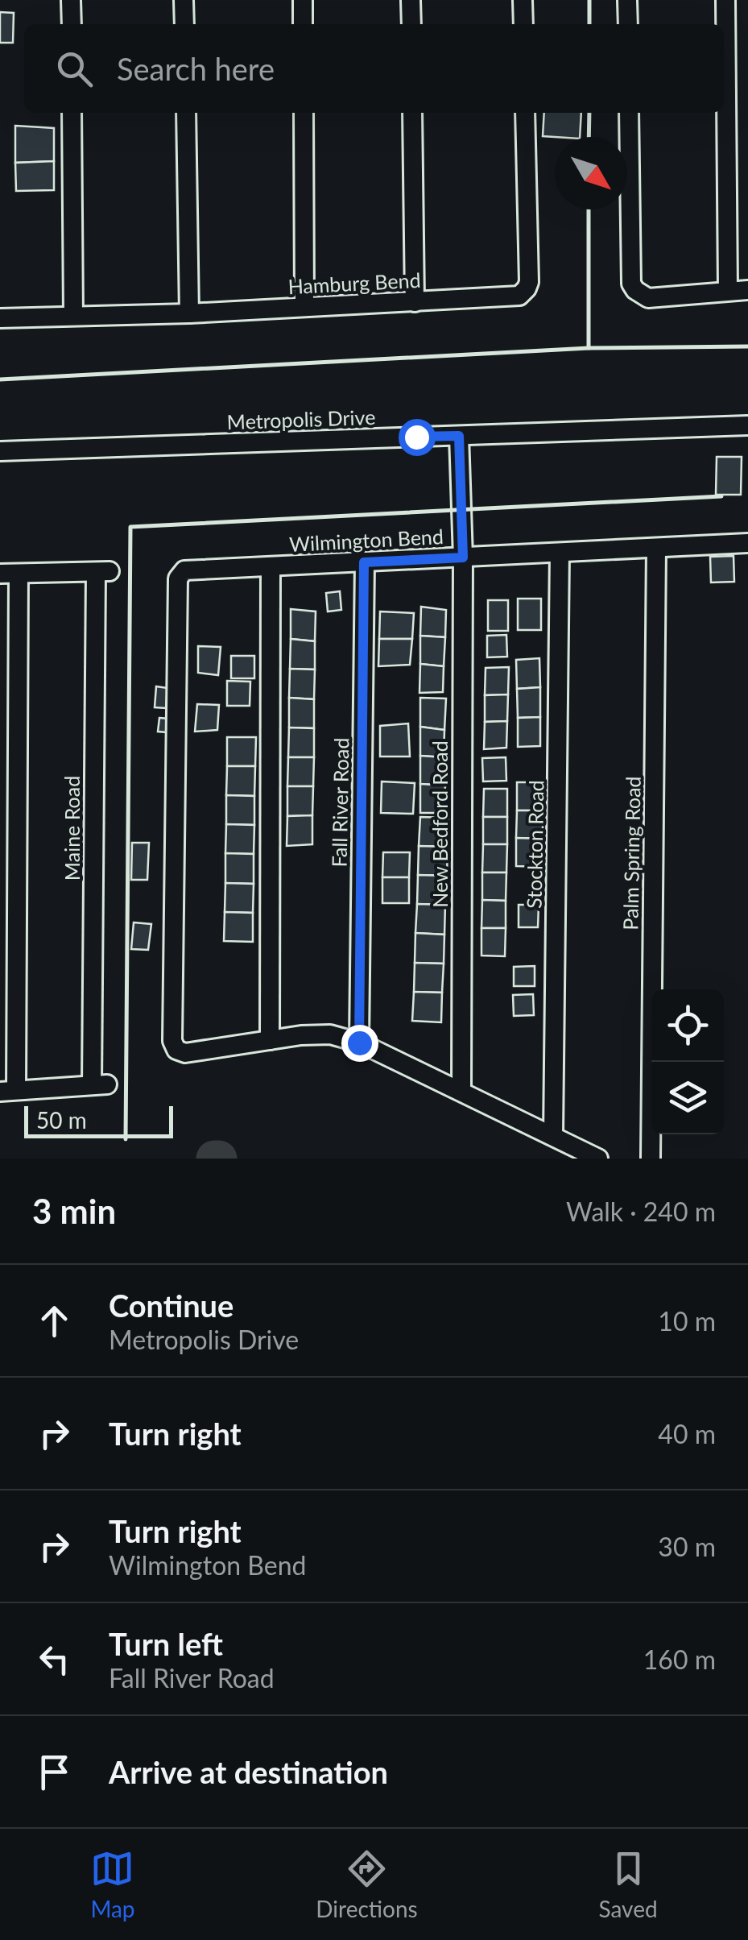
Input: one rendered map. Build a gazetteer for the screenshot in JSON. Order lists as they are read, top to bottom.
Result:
{
  "streets": {
    "street": [
      "Hamburg Bend",
      "Metropolis Drive",
      "Wilmington Bend",
      "Fall River Road",
      "New Bedford Road",
      "Maine Road",
      "Stockton Road",
      "Palm Spring Road"
    ]
  },
  "crossings": [
    ["Metropolis Drive", "New Bedford Road"],
    ["Wilmington Bend", "Fall River Road"],
    ["Wilmington Bend", "New Bedford Road"],
    ["Wilmington Bend", "Stockton Road"],
    ["Wilmington Bend", "Palm Spring Road"]
  ],
  "scale_bar": "50 m",
  "north": "bottom right",
  "page": {
    "search": "Search here",
    "scale": "50 m",
    "heading": ["3 min", "Walk · 240 m"],
    "list": [
      ["Continue", "Metropolis Drive", "10 m"],
      ["Turn right", "40 m"],
      ["Turn right", "Wilmington Bend", "30 m"],
      ["Turn left", "Fall River Road", "160 m"],
      "Arrive at destination"
    ],
    "nav": ["Map", "Directions", "Saved"]
  }
}
